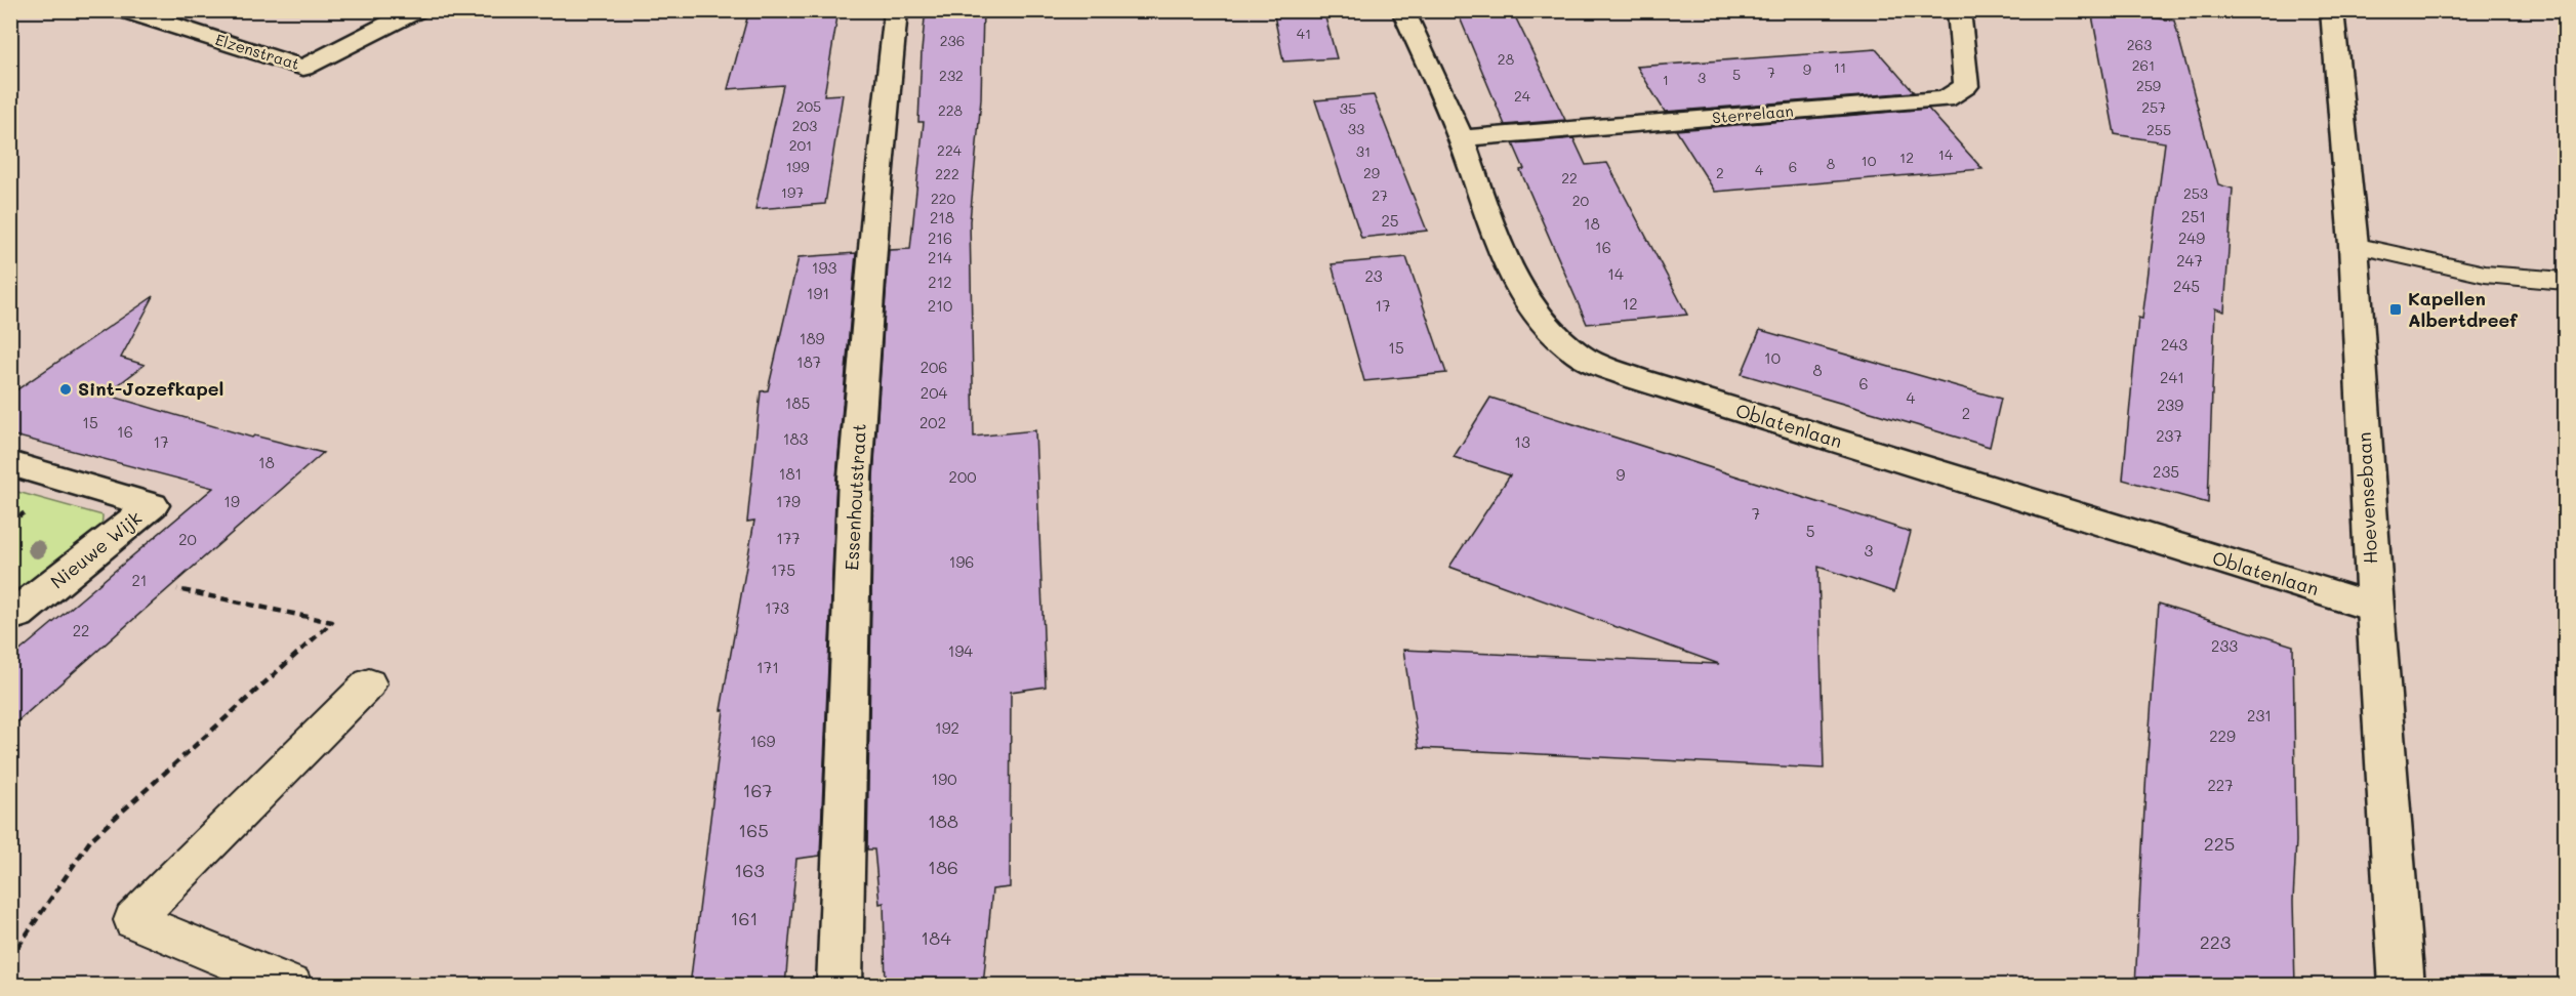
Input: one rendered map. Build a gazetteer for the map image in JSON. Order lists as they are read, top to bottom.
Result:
{
  "streets": {
    "street": [
      "Elzenstraat",
      "Sterrelaan",
      "Oblatenlaan",
      "Essenhoutstraat",
      "Hoevensebaan",
      "Nieuwe Wijk"
    ]
  },
  "crossings": [
    ["Sterrelaan", "Oblatenlaan"],
    ["Oblatenlaan", "Hoevensebaan"]
  ],
  "places": {
    "transit": ["Kapellen Albertdreef"],
    "other": ["Sint-Jozefkapel"]
  },
  "house_numbers": [
    "41",
    "236",
    "263",
    "28",
    "261",
    "11",
    "9",
    "7",
    "5",
    "232",
    "3",
    "1",
    "259",
    "24",
    "205",
    "257",
    "35",
    "228",
    "203",
    "33",
    "255",
    "201",
    "224",
    "31",
    "14",
    "12",
    "10",
    "8",
    "199",
    "6",
    "4",
    "29",
    "2",
    "222",
    "22",
    "197",
    "253",
    "27",
    "220",
    "20",
    "251",
    "218",
    "25",
    "18",
    "216",
    "249",
    "16",
    "214",
    "247",
    "193",
    "14",
    "23",
    "212",
    "245",
    "191",
    "12",
    "210",
    "17",
    "189",
    "243",
    "15",
    "10",
    "187",
    "206",
    "8",
    "241",
    "6",
    "204",
    "4",
    "185",
    "239",
    "2",
    "15",
    "202",
    "16",
    "237",
    "183",
    "17",
    "13",
    "18",
    "235",
    "181",
    "9",
    "200",
    "19",
    "179",
    "7",
    "5",
    "177",
    "20",
    "3",
    "196",
    "175",
    "21",
    "173",
    "22",
    "233",
    "194",
    "171",
    "231",
    "192",
    "229",
    "169",
    "190",
    "227",
    "167",
    "188",
    "165",
    "225",
    "186",
    "163",
    "161",
    "184",
    "223"
  ]
}
